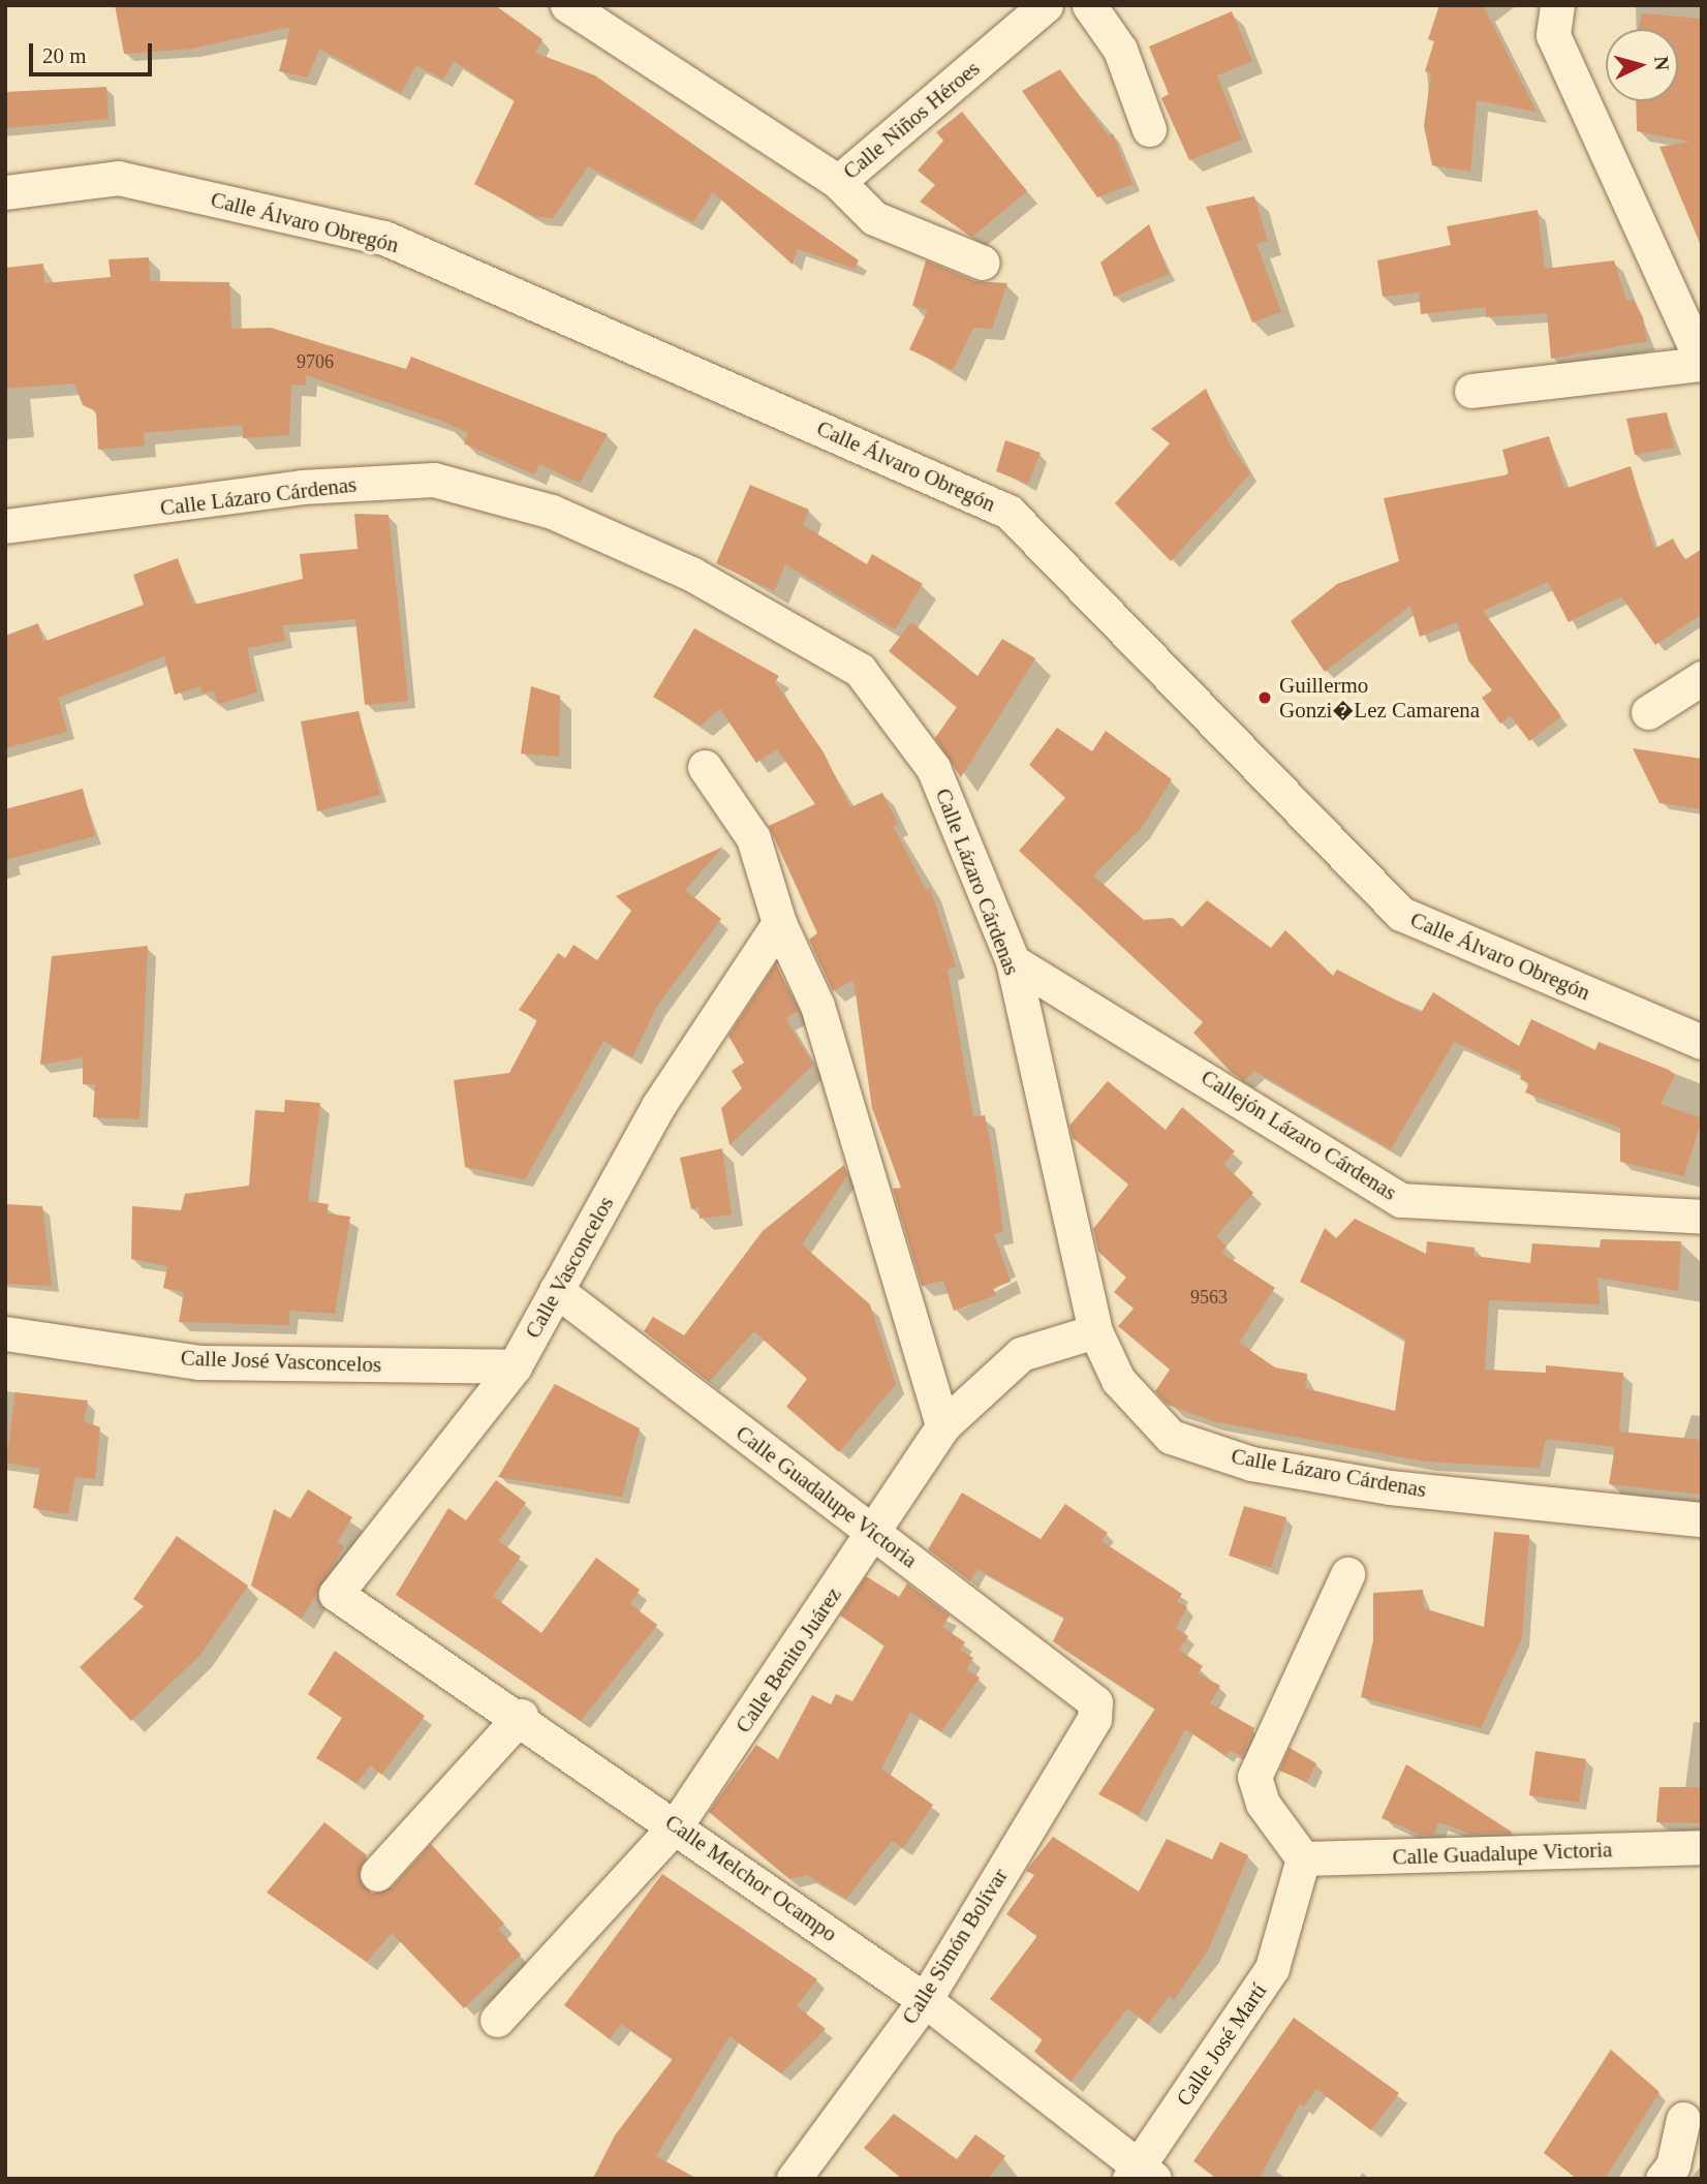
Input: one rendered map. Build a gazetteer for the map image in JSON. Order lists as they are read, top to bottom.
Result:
{
  "streets": {
    "street": [
      "Calle Niños Héroes",
      "Calle Álvaro Obregón",
      "Calle Lázaro Cárdenas",
      "Callejón Lázaro Cárdenas",
      "Calle Vasconcelos",
      "Calle José Vasconcelos",
      "Calle Guadalupe Victoria",
      "Calle Benito Juárez",
      "Calle Melchor Ocampo",
      "Calle Simón Bolívar",
      "Calle José Martí"
    ]
  },
  "crossings": [
    ["Calle Lázaro Cárdenas", "Callejón Lázaro Cárdenas"],
    ["Calle Lázaro Cárdenas", "Calle Benito Juárez"],
    ["Calle Vasconcelos", "Calle José Vasconcelos"],
    ["Calle Vasconcelos", "Calle Guadalupe Victoria"],
    ["Calle Vasconcelos", "Calle Melchor Ocampo"],
    ["Calle Guadalupe Victoria", "Calle Benito Juárez"],
    ["Calle Guadalupe Victoria", "Calle Simón Bolívar"],
    ["Calle Guadalupe Victoria", "Calle José Martí"],
    ["Calle Benito Juárez", "Calle Melchor Ocampo"],
    ["Calle Melchor Ocampo", "Calle Simón Bolívar"],
    ["Calle Melchor Ocampo", "Calle José Martí"]
  ],
  "places": ["Guillermo Gonzi�Lez Camarena"],
  "house_numbers": ["9706", "9563"],
  "scale_bar": "20 m",
  "north": "right"
}
